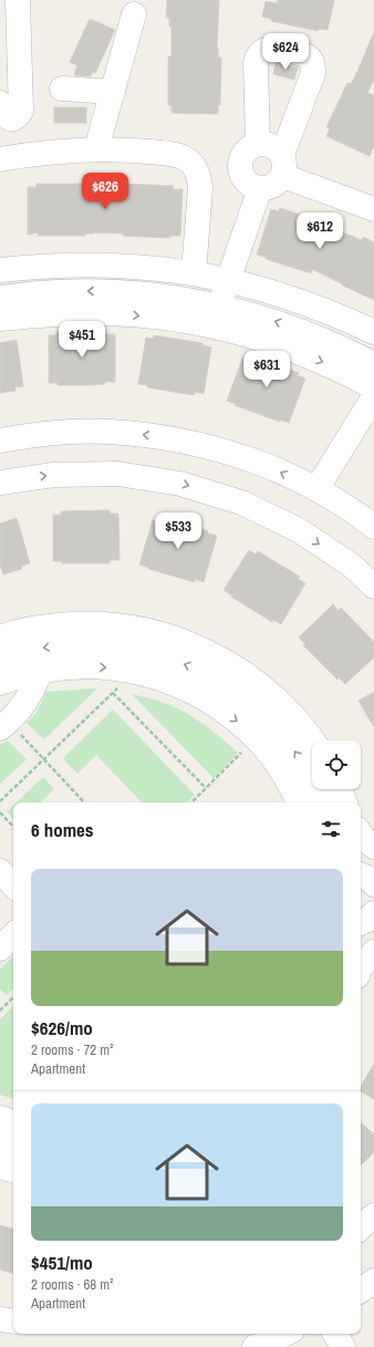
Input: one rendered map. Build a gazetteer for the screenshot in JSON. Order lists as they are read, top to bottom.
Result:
{
  "page": {
    "price": [
      "$624",
      "$626",
      "$612",
      "$451",
      "$631",
      "$533"
    ],
    "heading": "6 homes",
    "list": [
      {
        "name": "$626/mo",
        "note": "2 rooms · 72 m² · Apartment"
      },
      {
        "name": "$451/mo",
        "note": "2 rooms · 68 m² · Apartment"
      }
    ]
  }
}
